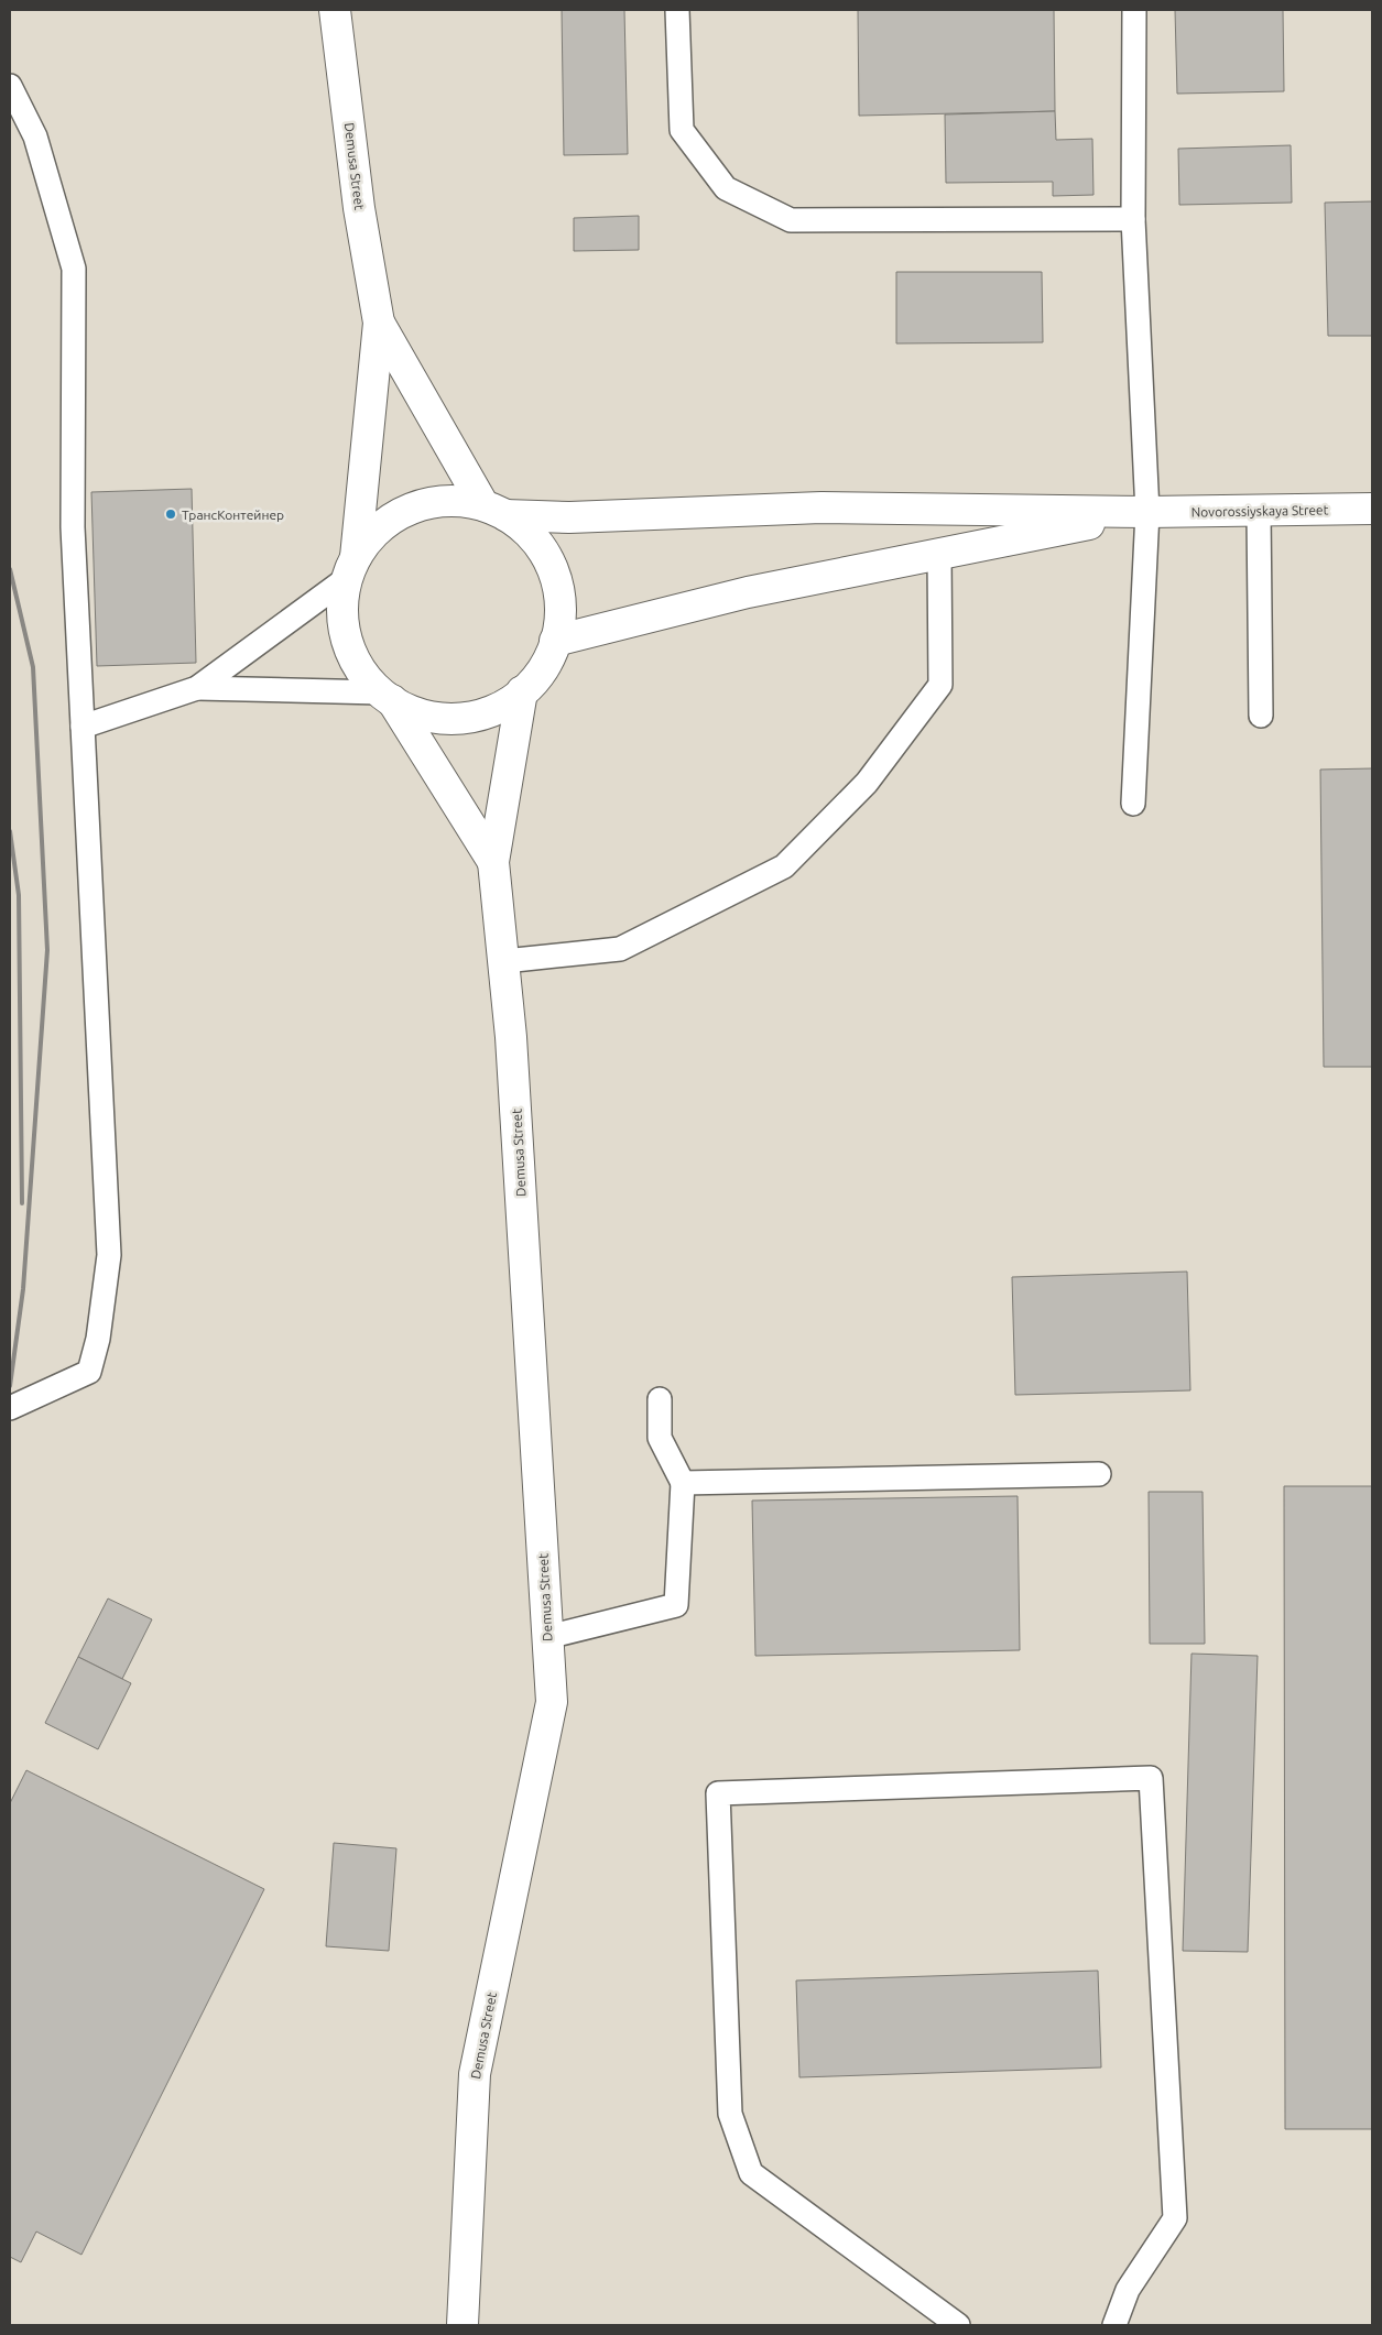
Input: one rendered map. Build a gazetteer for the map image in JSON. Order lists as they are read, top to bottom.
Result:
{
  "streets": {
    "street": ["Demusa Street", "Novorossiyskaya Street"]
  },
  "places": ["ТрансКонтейнер"]
}
